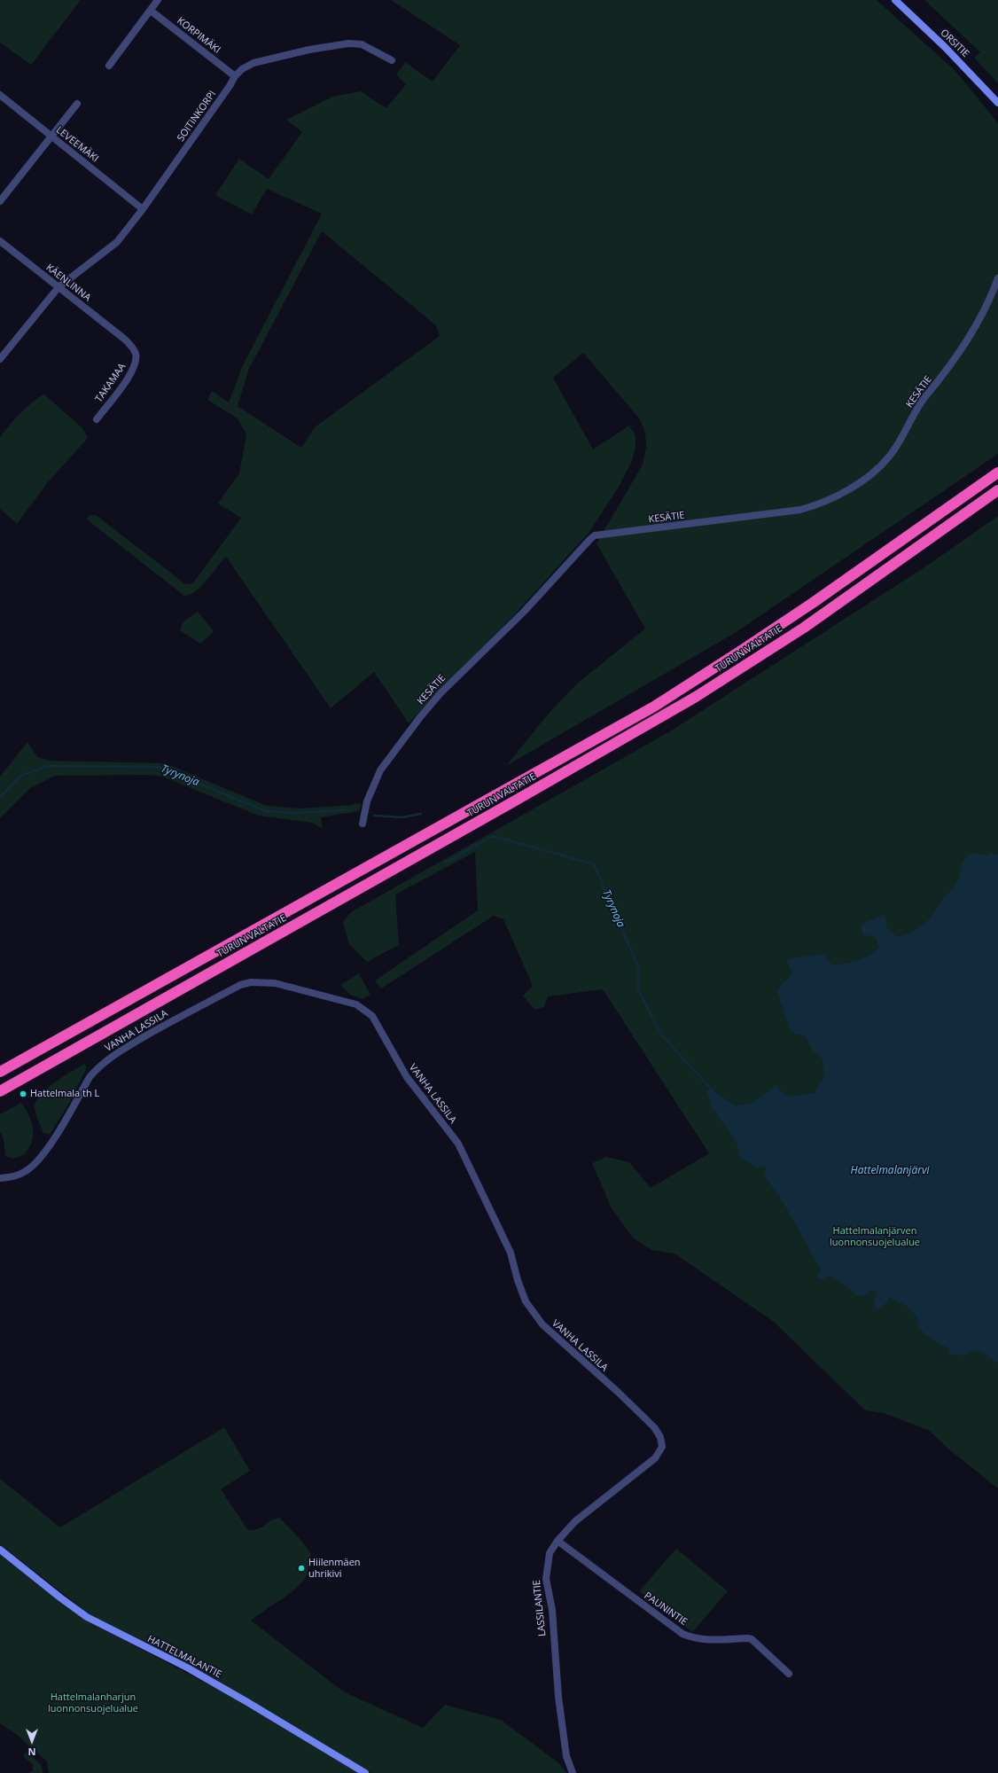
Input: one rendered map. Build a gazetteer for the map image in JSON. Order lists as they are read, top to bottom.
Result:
{
  "streets": {
    "highway": ["TURUN VALTATIE"],
    "street": [
      "KORPIMÄKI",
      "ORSITIE",
      "SOITINKORPI",
      "LEVEEMÄKI",
      "KÄENLINNA",
      "TAKAMAA",
      "KESÄTIE",
      "VANHA LASSILA",
      "LASSILANTIE",
      "PAUNINTIE",
      "HATTELMALANTIE"
    ]
  },
  "crossings": [
    ["KORPIMÄKI", "SOITINKORPI"],
    ["SOITINKORPI", "LEVEEMÄKI"],
    ["SOITINKORPI", "KÄENLINNA"],
    ["KÄENLINNA", "TAKAMAA"],
    ["VANHA LASSILA", "LASSILANTIE"],
    ["LASSILANTIE", "PAUNINTIE"]
  ],
  "water": ["Tyrynoja", "Hattelmalanjärvi"],
  "parks": ["Hattelmalanjärven luonnonsuojelualue", "Hattelmalanharjun luonnonsuojelualue"],
  "places": ["Hattelmala th L", "Hiilenmäen uhrikivi"],
  "north": "bottom"
}
